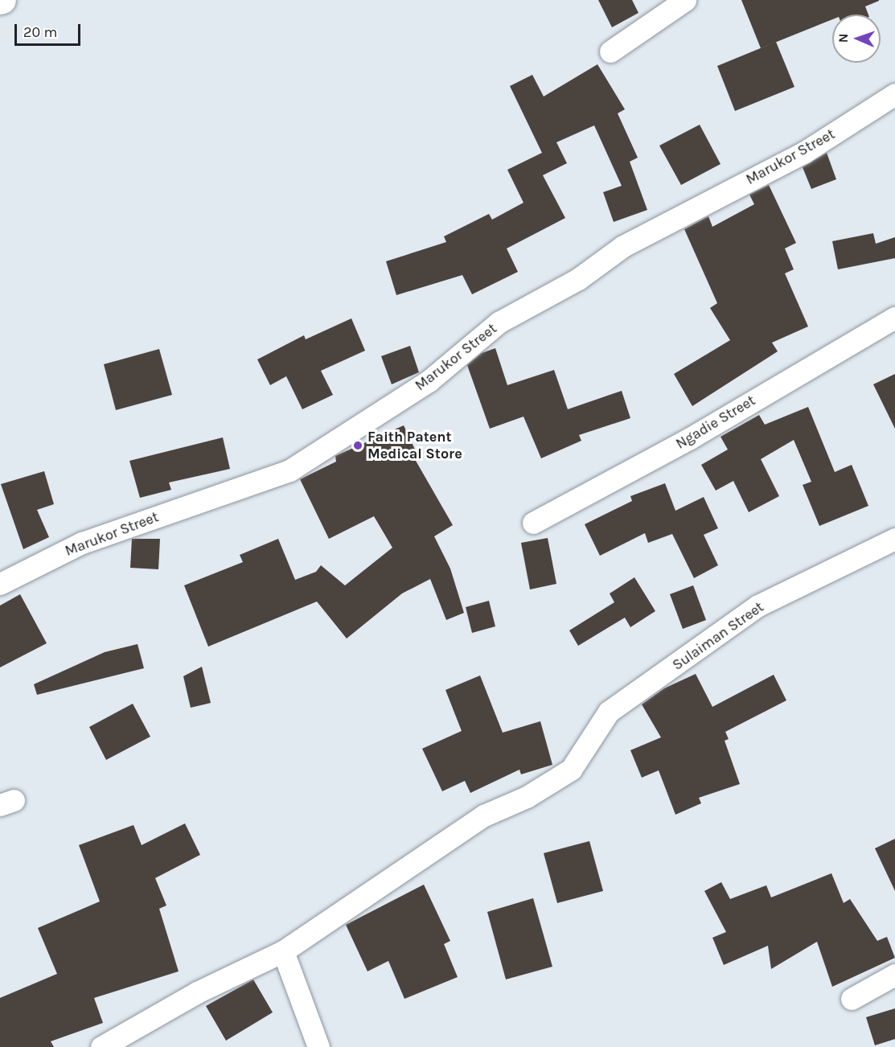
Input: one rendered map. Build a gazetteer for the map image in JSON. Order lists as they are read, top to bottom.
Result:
{
  "streets": {
    "street": ["Marukor Street", "Ngadie Street", "Sulaiman Street"]
  },
  "places": ["Faith Patent Medical Store"],
  "scale_bar": "20 m",
  "north": "left"
}
